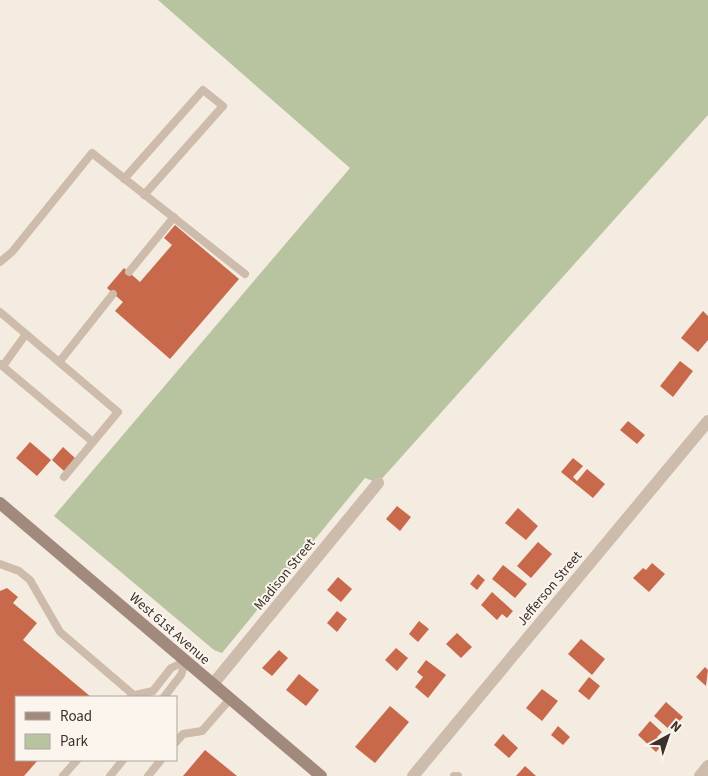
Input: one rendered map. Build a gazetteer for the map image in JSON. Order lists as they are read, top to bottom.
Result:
{
  "streets": {
    "main road": ["West 61st Avenue"],
    "street": ["Madison Street", "Jefferson Street"]
  },
  "crossings": [
    ["Madison Street", "West 61st Avenue"]
  ],
  "legend": ["Road", "Park"],
  "north": "top right"
}
